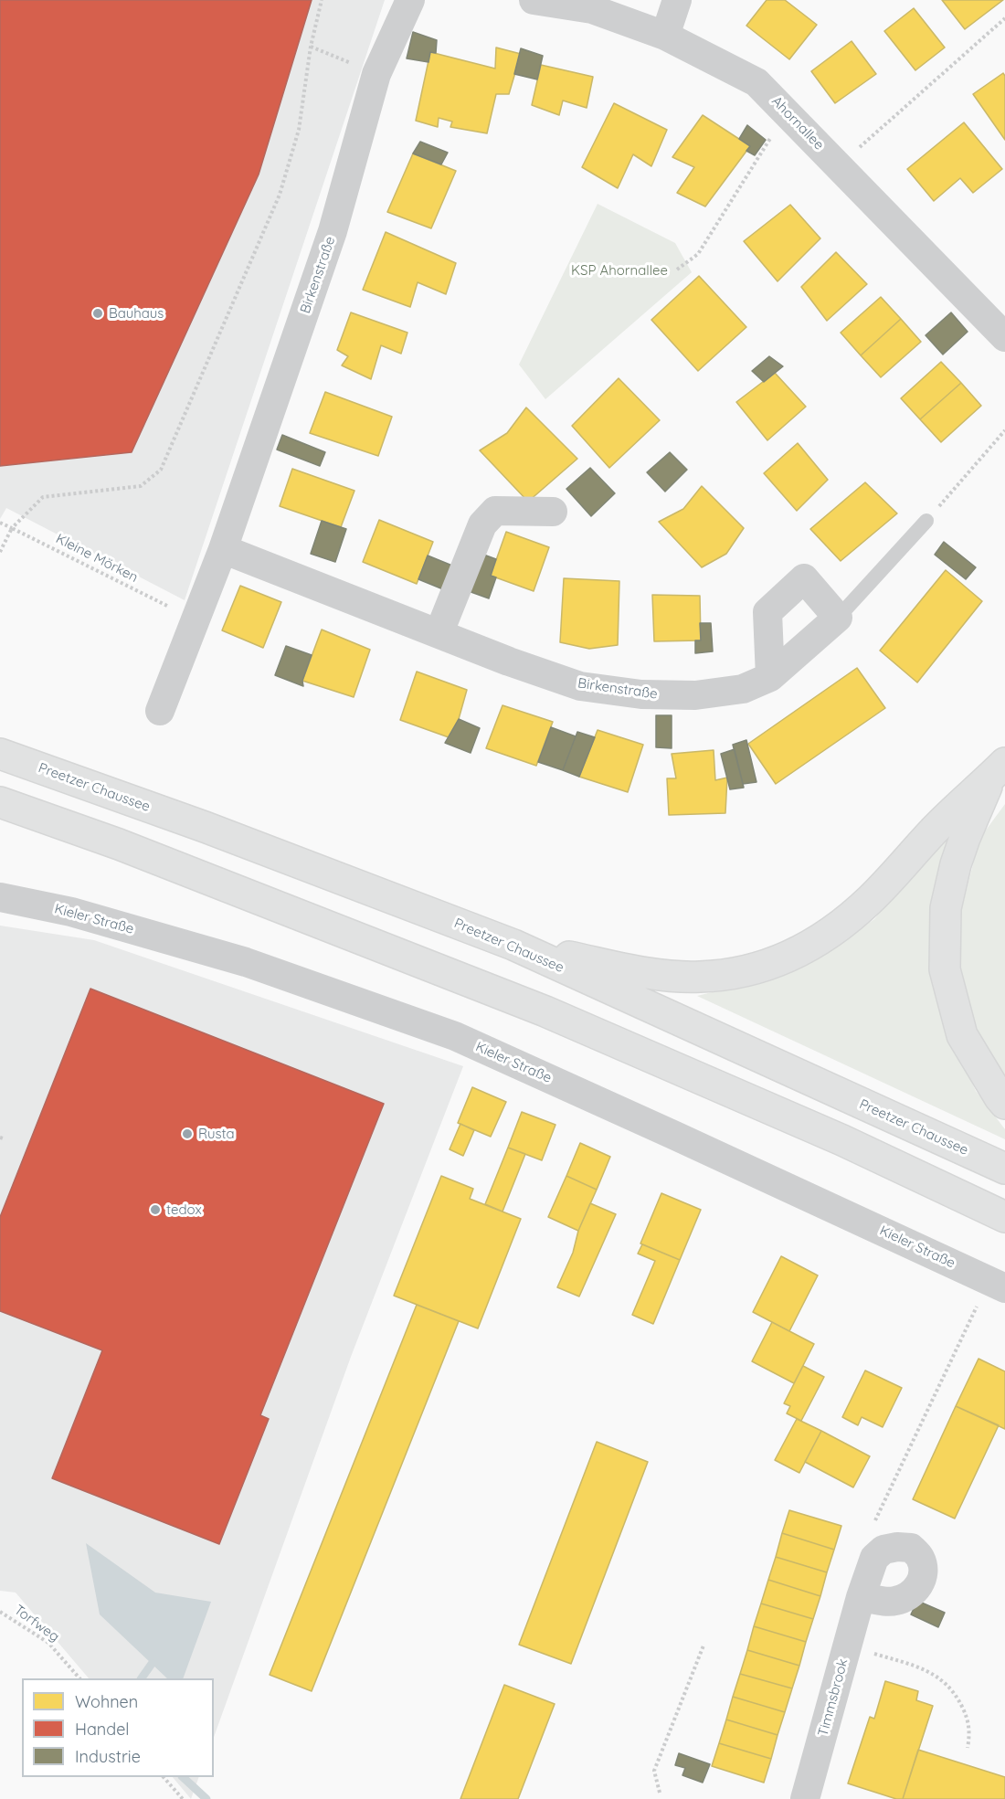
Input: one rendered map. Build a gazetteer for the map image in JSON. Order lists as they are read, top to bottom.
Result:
{
  "streets": {
    "highway": ["Preetzer Chaussee"],
    "street": [
      "Ahornallee",
      "Birkenstraße",
      "Kieler Straße",
      "Timmsbrook"
    ],
    "path": ["Kleine Mörken", "Torfweg"]
  },
  "crossings": [
    ["Birkenstraße", "Kleine Mörken"]
  ],
  "parks": ["KSP Ahornallee"],
  "places": ["Bauhaus", "Rusta", "tedox"],
  "legend": ["Wohnen", "Handel", "Industrie"]
}
